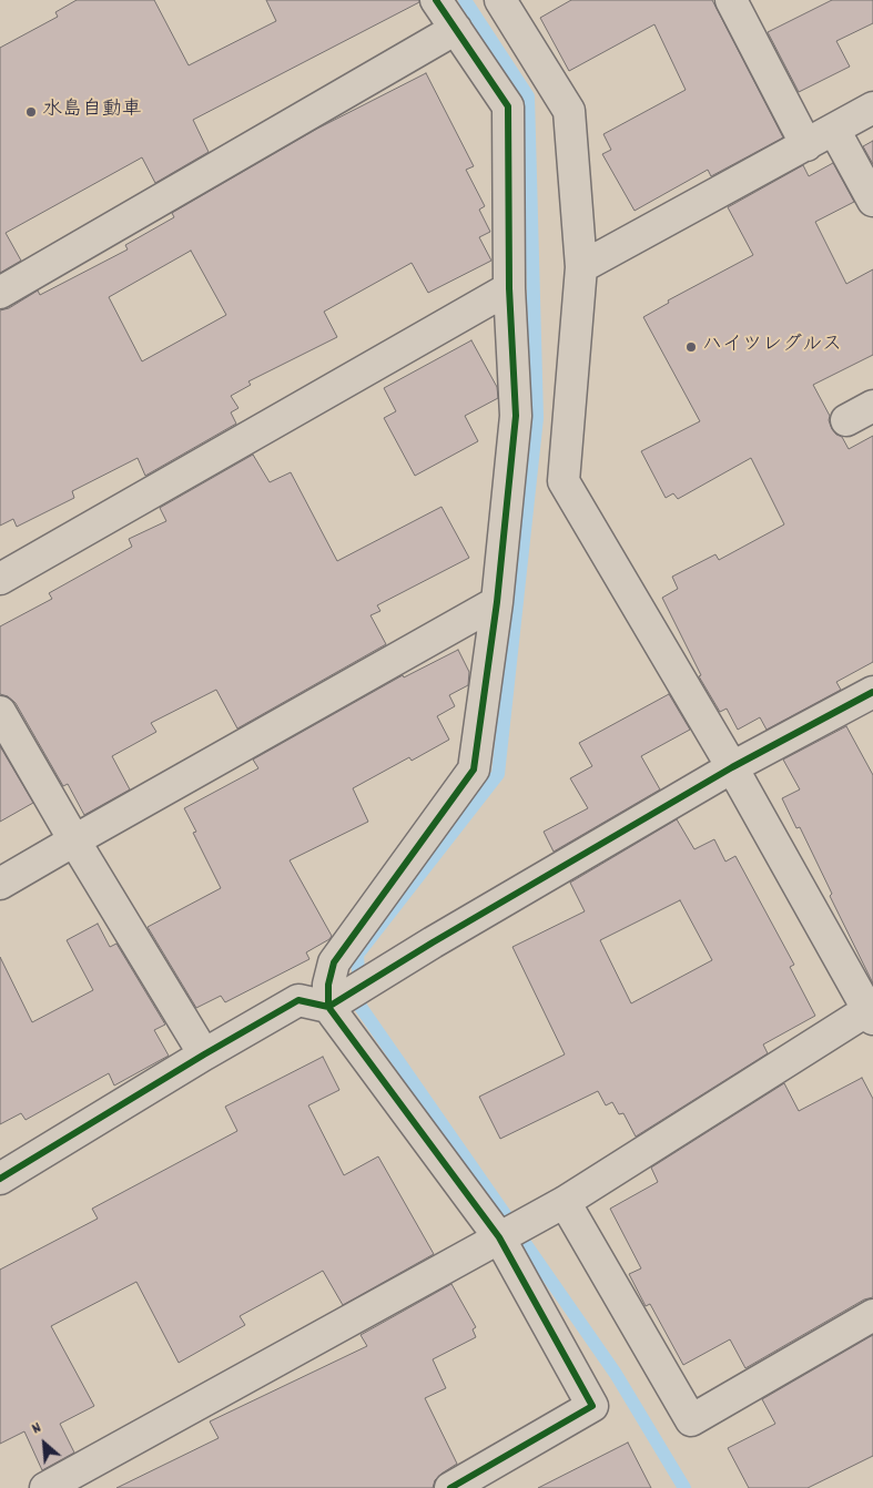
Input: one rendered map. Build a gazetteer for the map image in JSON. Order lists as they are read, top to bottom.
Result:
{
  "places": ["水島自動車", "ハイツレグルス"],
  "north": "top left"
}
